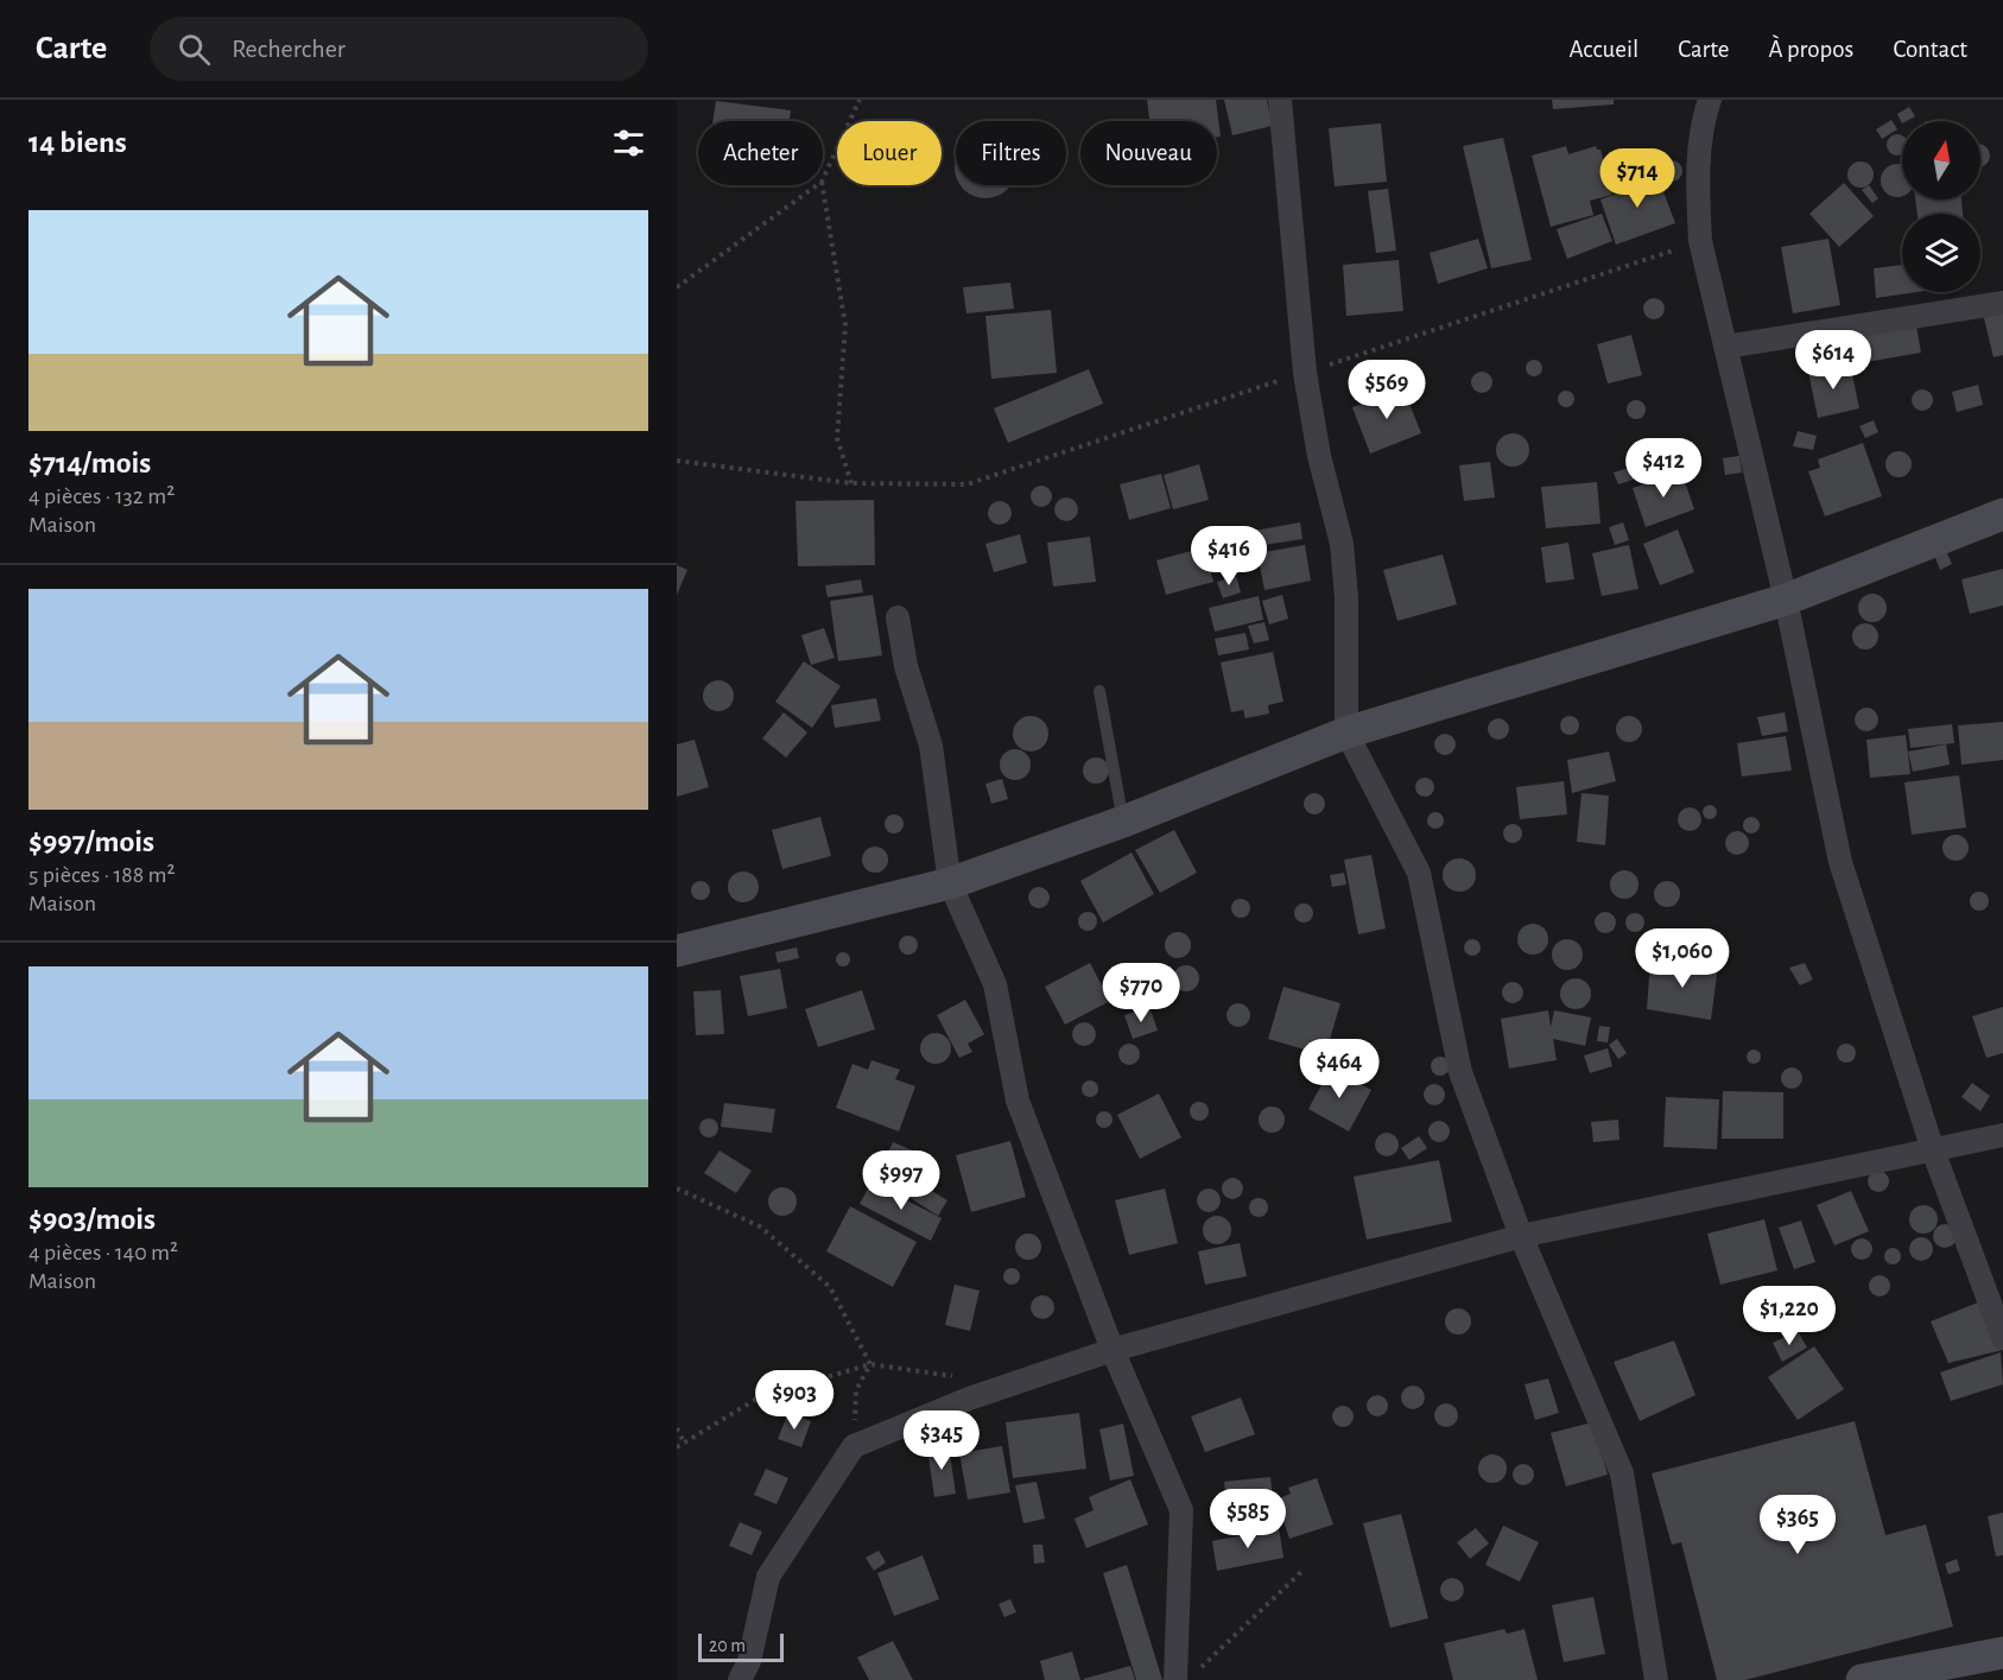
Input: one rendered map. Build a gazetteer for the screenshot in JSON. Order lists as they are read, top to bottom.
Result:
{
  "scale_bar": "20 m",
  "north": "top",
  "page": {
    "header": "Carte",
    "search": "Rechercher",
    "nav": [
      "Accueil",
      "Carte",
      "À propos",
      "Contact"
    ],
    "heading": "14 biens",
    "chip": [
      "Acheter",
      "Louer",
      "Filtres",
      "Nouveau"
    ],
    "price": [
      "$714",
      "$614",
      "$569",
      "$412",
      "$416",
      "$1,060",
      "$770",
      "$464",
      "$997",
      "$1,220",
      "$903",
      "$345",
      "$585",
      "$365"
    ],
    "list": [
      {
        "name": "$714/mois",
        "note": "4 pièces · 132 m² · Maison"
      },
      {
        "name": "$997/mois",
        "note": "5 pièces · 188 m² · Maison"
      },
      {
        "name": "$903/mois",
        "note": "4 pièces · 140 m² · Maison"
      }
    ],
    "scale": "20 m"
  }
}
